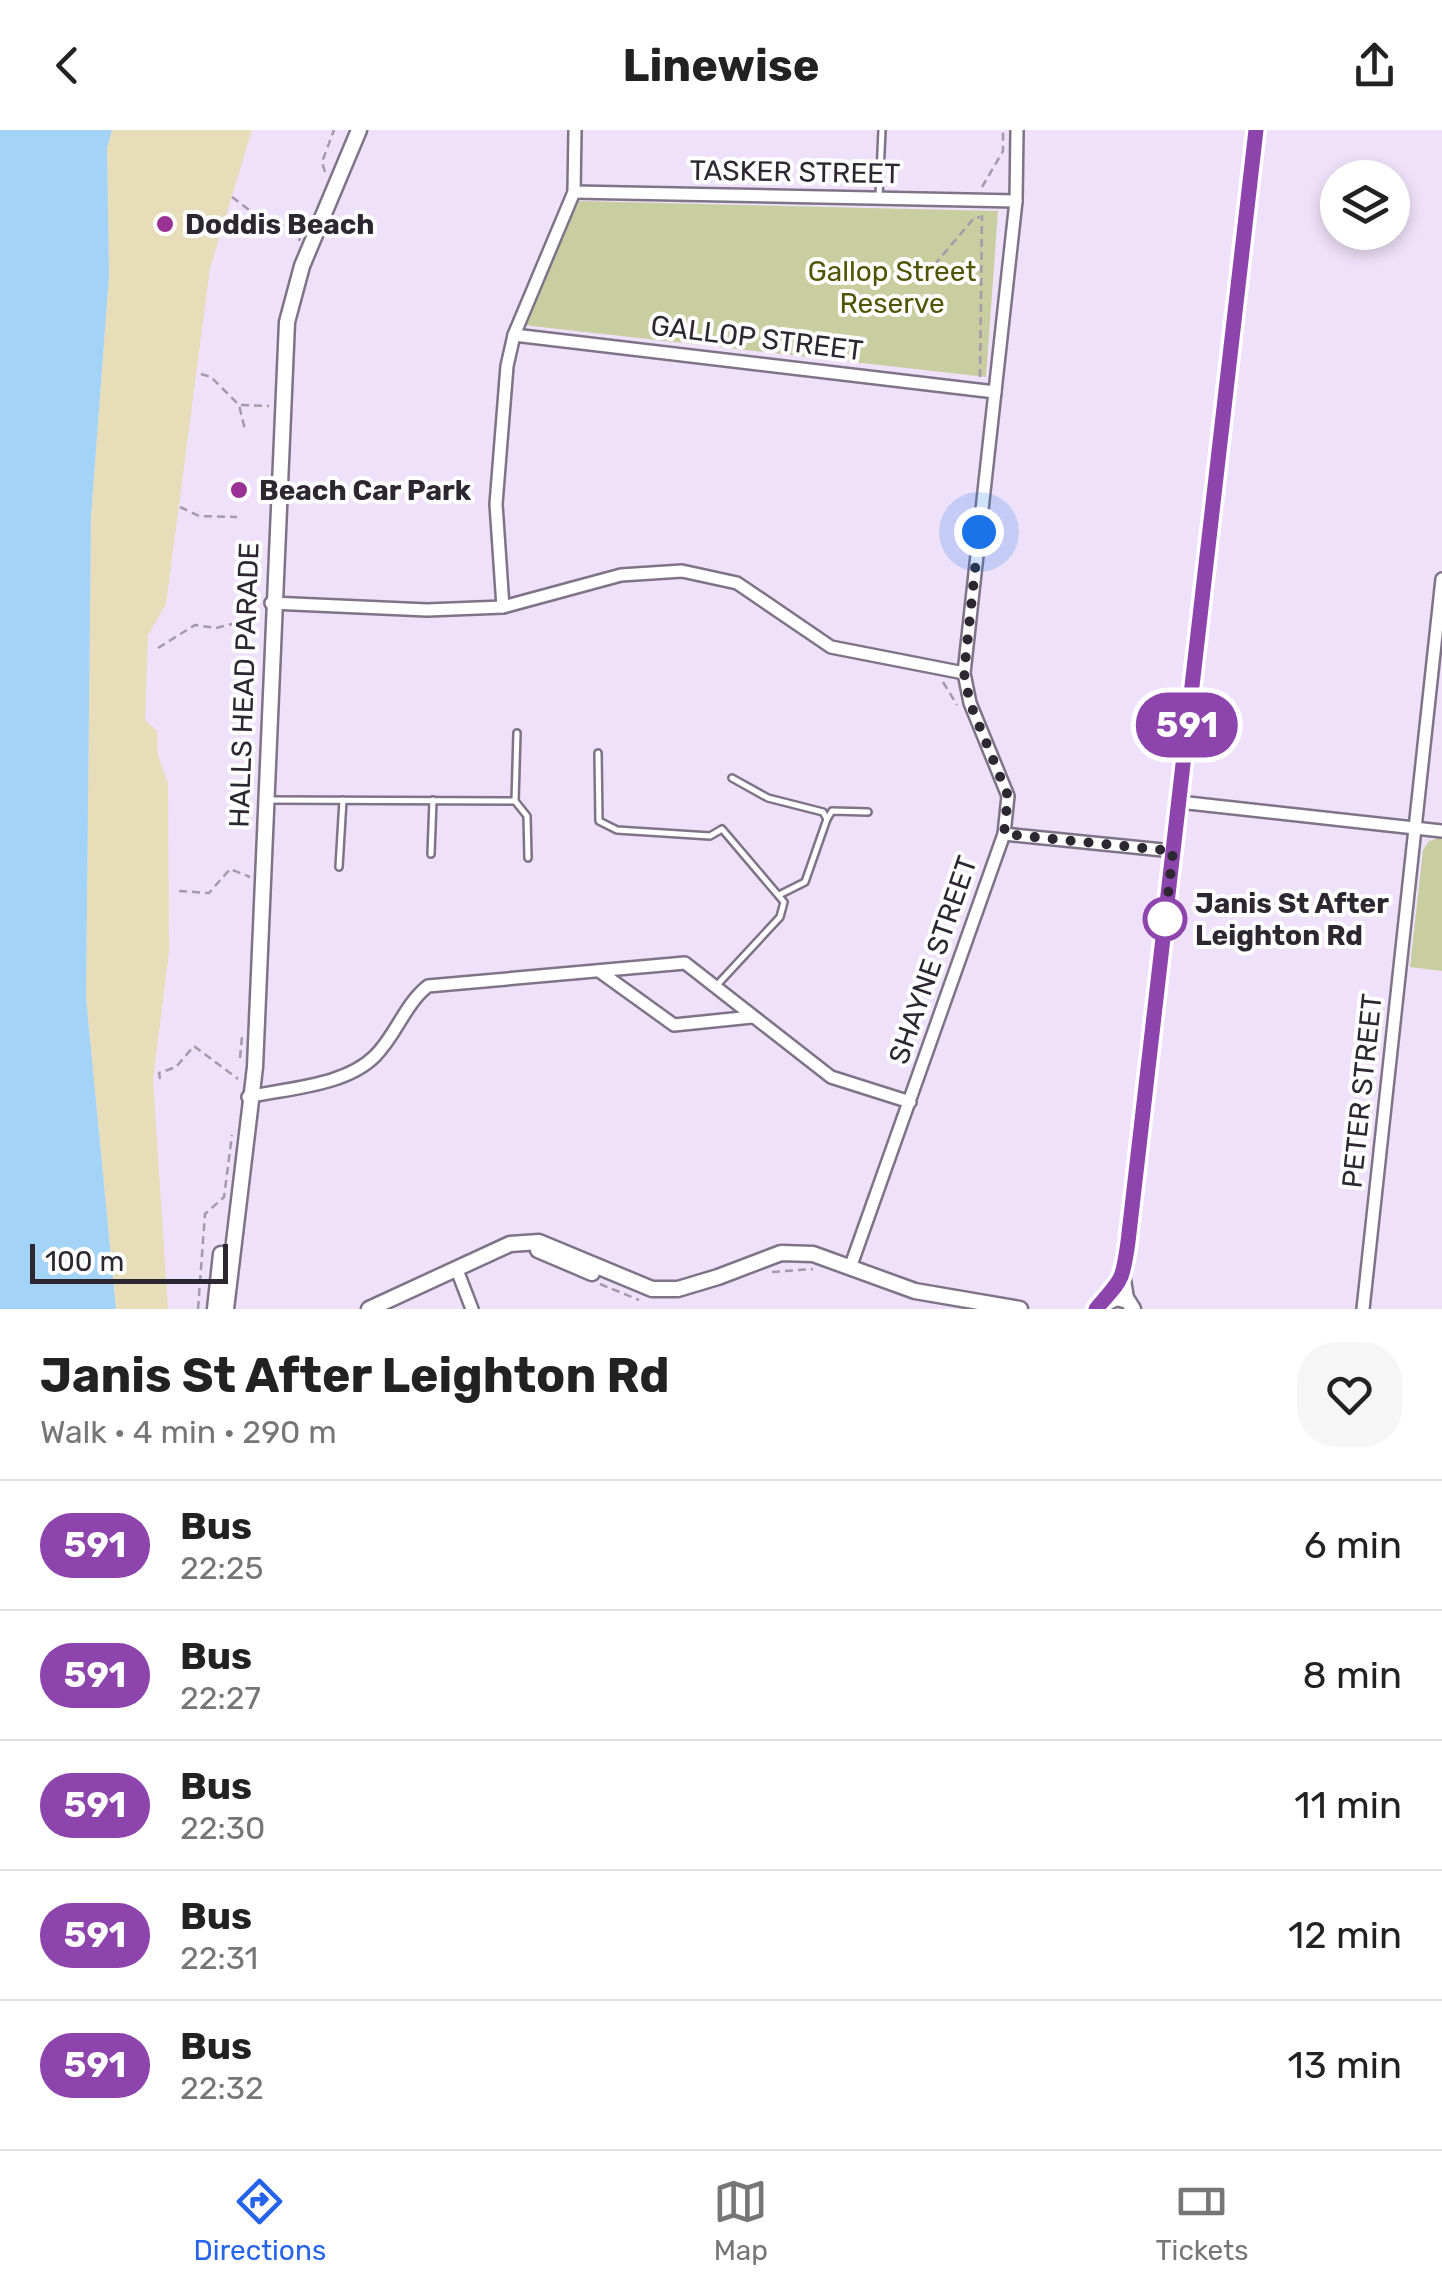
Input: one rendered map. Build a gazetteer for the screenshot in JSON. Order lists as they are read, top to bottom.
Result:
{
  "streets": {
    "street": [
      "TASKER STREET",
      "GALLOP STREET",
      "HALLS HEAD PARADE",
      "SHAYNE STREET",
      "PETER STREET"
    ]
  },
  "crossings": [
    ["TASKER STREET", "SHAYNE STREET"],
    ["GALLOP STREET", "SHAYNE STREET"]
  ],
  "parks": ["Gallop Street Reserve"],
  "places": ["Doddis Beach", "Beach Car Park", "Janis St After Leighton Rd"],
  "lines": ["bus line 591"],
  "scale_bar": "100 m",
  "page": {
    "header": "Linewise",
    "on_map": "591",
    "scale": "100 m",
    "heading": ["Janis St After Leighton Rd", "Walk · 4 min · 290 m"],
    "list": [
      {
        "mark": "591",
        "name": "Bus",
        "note": "22:25",
        "value": "6 min"
      },
      {
        "mark": "591",
        "name": "Bus",
        "note": "22:27",
        "value": "8 min"
      },
      {
        "mark": "591",
        "name": "Bus",
        "note": "22:30",
        "value": "11 min"
      },
      {
        "mark": "591",
        "name": "Bus",
        "note": "22:31",
        "value": "12 min"
      },
      {
        "mark": "591",
        "name": "Bus",
        "note": "22:32",
        "value": "13 min"
      }
    ],
    "tabs": ["Directions", "Map", "Tickets"]
  }
}
